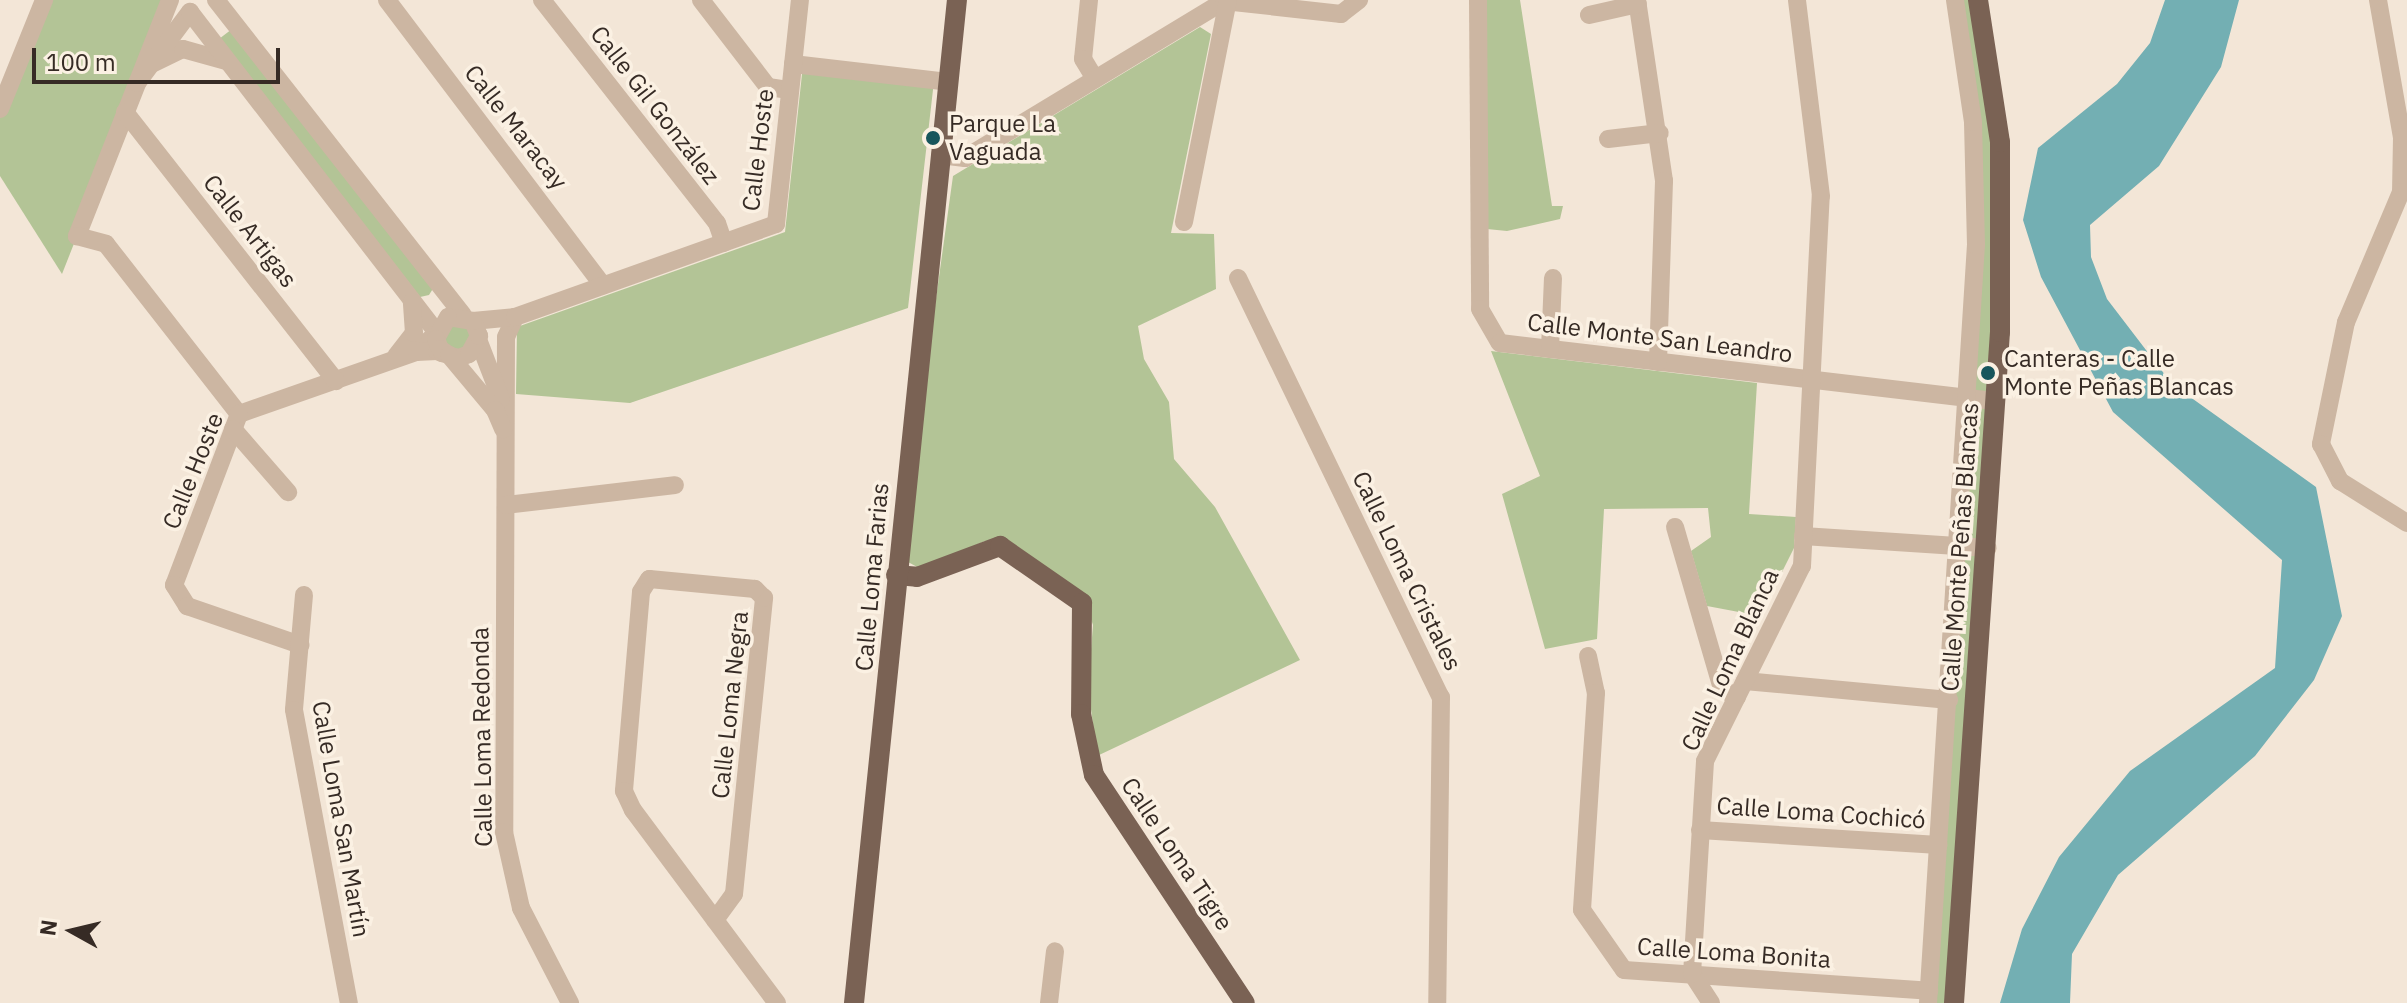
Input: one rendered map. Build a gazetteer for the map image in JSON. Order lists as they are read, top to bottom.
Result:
{
  "streets": {
    "main road": ["Calle Monte Peñas Blancas", "Calle Loma Farias", "Calle Loma Tigre"],
    "street": [
      "Calle Gil González",
      "Calle Maracay",
      "Calle Hoste",
      "Calle Artigas",
      "Calle Monte San Leandro",
      "Calle Loma Cristales",
      "Calle Loma Blanca",
      "Calle Loma Negra",
      "Calle Loma Redonda",
      "Calle Loma Cochicó",
      "Calle Loma San Martín",
      "Calle Loma Bonita"
    ]
  },
  "crossings": [
    ["Calle Gil González", "Calle Hoste"],
    ["Calle Maracay", "Calle Hoste"],
    ["Calle Hoste", "Calle Artigas"],
    ["Calle Hoste", "Calle Loma Redonda"],
    ["Calle Hoste", "Calle Loma San Martín"],
    ["Calle Monte San Leandro", "Calle Monte Peñas Blancas"],
    ["Calle Monte San Leandro", "Calle Loma Blanca"],
    ["Calle Monte Peñas Blancas", "Calle Loma Cochicó"],
    ["Calle Monte Peñas Blancas", "Calle Loma Bonita"],
    ["Calle Loma Farias", "Calle Loma Tigre"],
    ["Calle Loma Blanca", "Calle Loma Cochicó"],
    ["Calle Loma Blanca", "Calle Loma Bonita"]
  ],
  "places": ["Parque La Vaguada", "Canteras - Calle Monte Peñas Blancas"],
  "scale_bar": "100 m",
  "north": "left"
}
